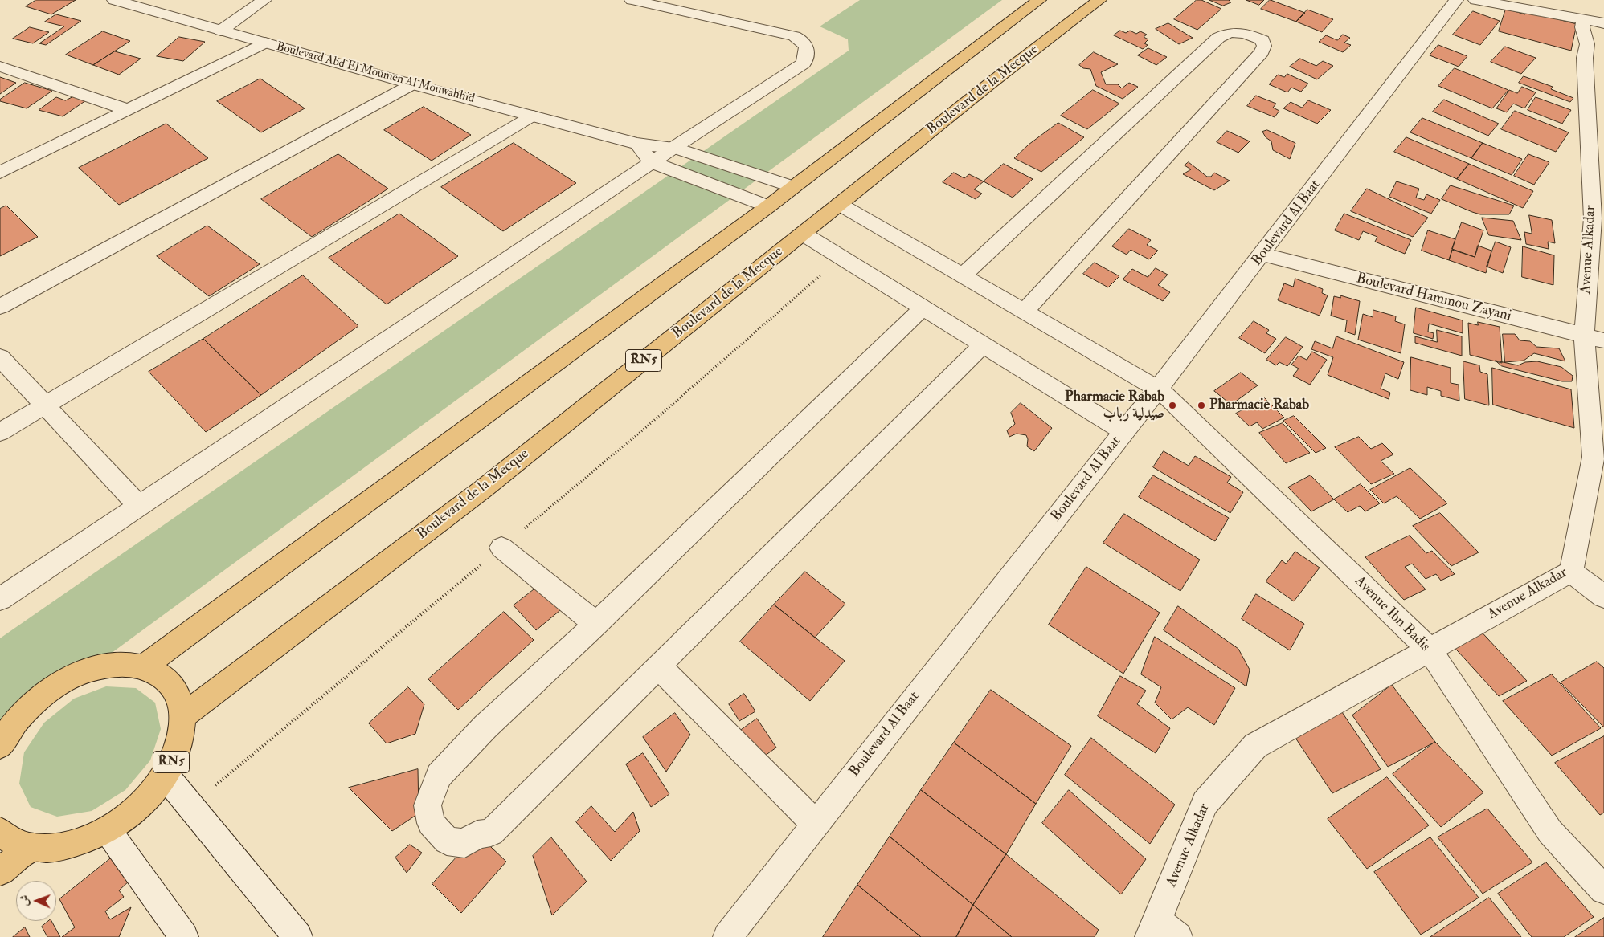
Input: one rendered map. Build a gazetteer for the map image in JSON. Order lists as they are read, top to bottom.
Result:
{
  "streets": {
    "main road": ["Boulevard de la Mecque", "RN5"],
    "street": [
      "Boulevard Abd El Moumen Al Mouwahhid",
      "Boulevard Al Baat",
      "Avenue Alkadar",
      "Boulevard Hammou Zayani",
      "Avenue Ibn Badis"
    ]
  },
  "crossings": [
    ["Boulevard de la Mecque", "RN5"],
    ["Boulevard de la Mecque", "Avenue Ibn Badis"],
    ["Boulevard Al Baat", "Boulevard Hammou Zayani"],
    ["Boulevard Al Baat", "Avenue Ibn Badis"],
    ["Avenue Alkadar", "Boulevard Hammou Zayani"],
    ["Avenue Alkadar", "Avenue Ibn Badis"]
  ],
  "places": ["Pharmacie Rabab صيدلية رباب", "Pharmacie Rabab"],
  "north": "left"
}
